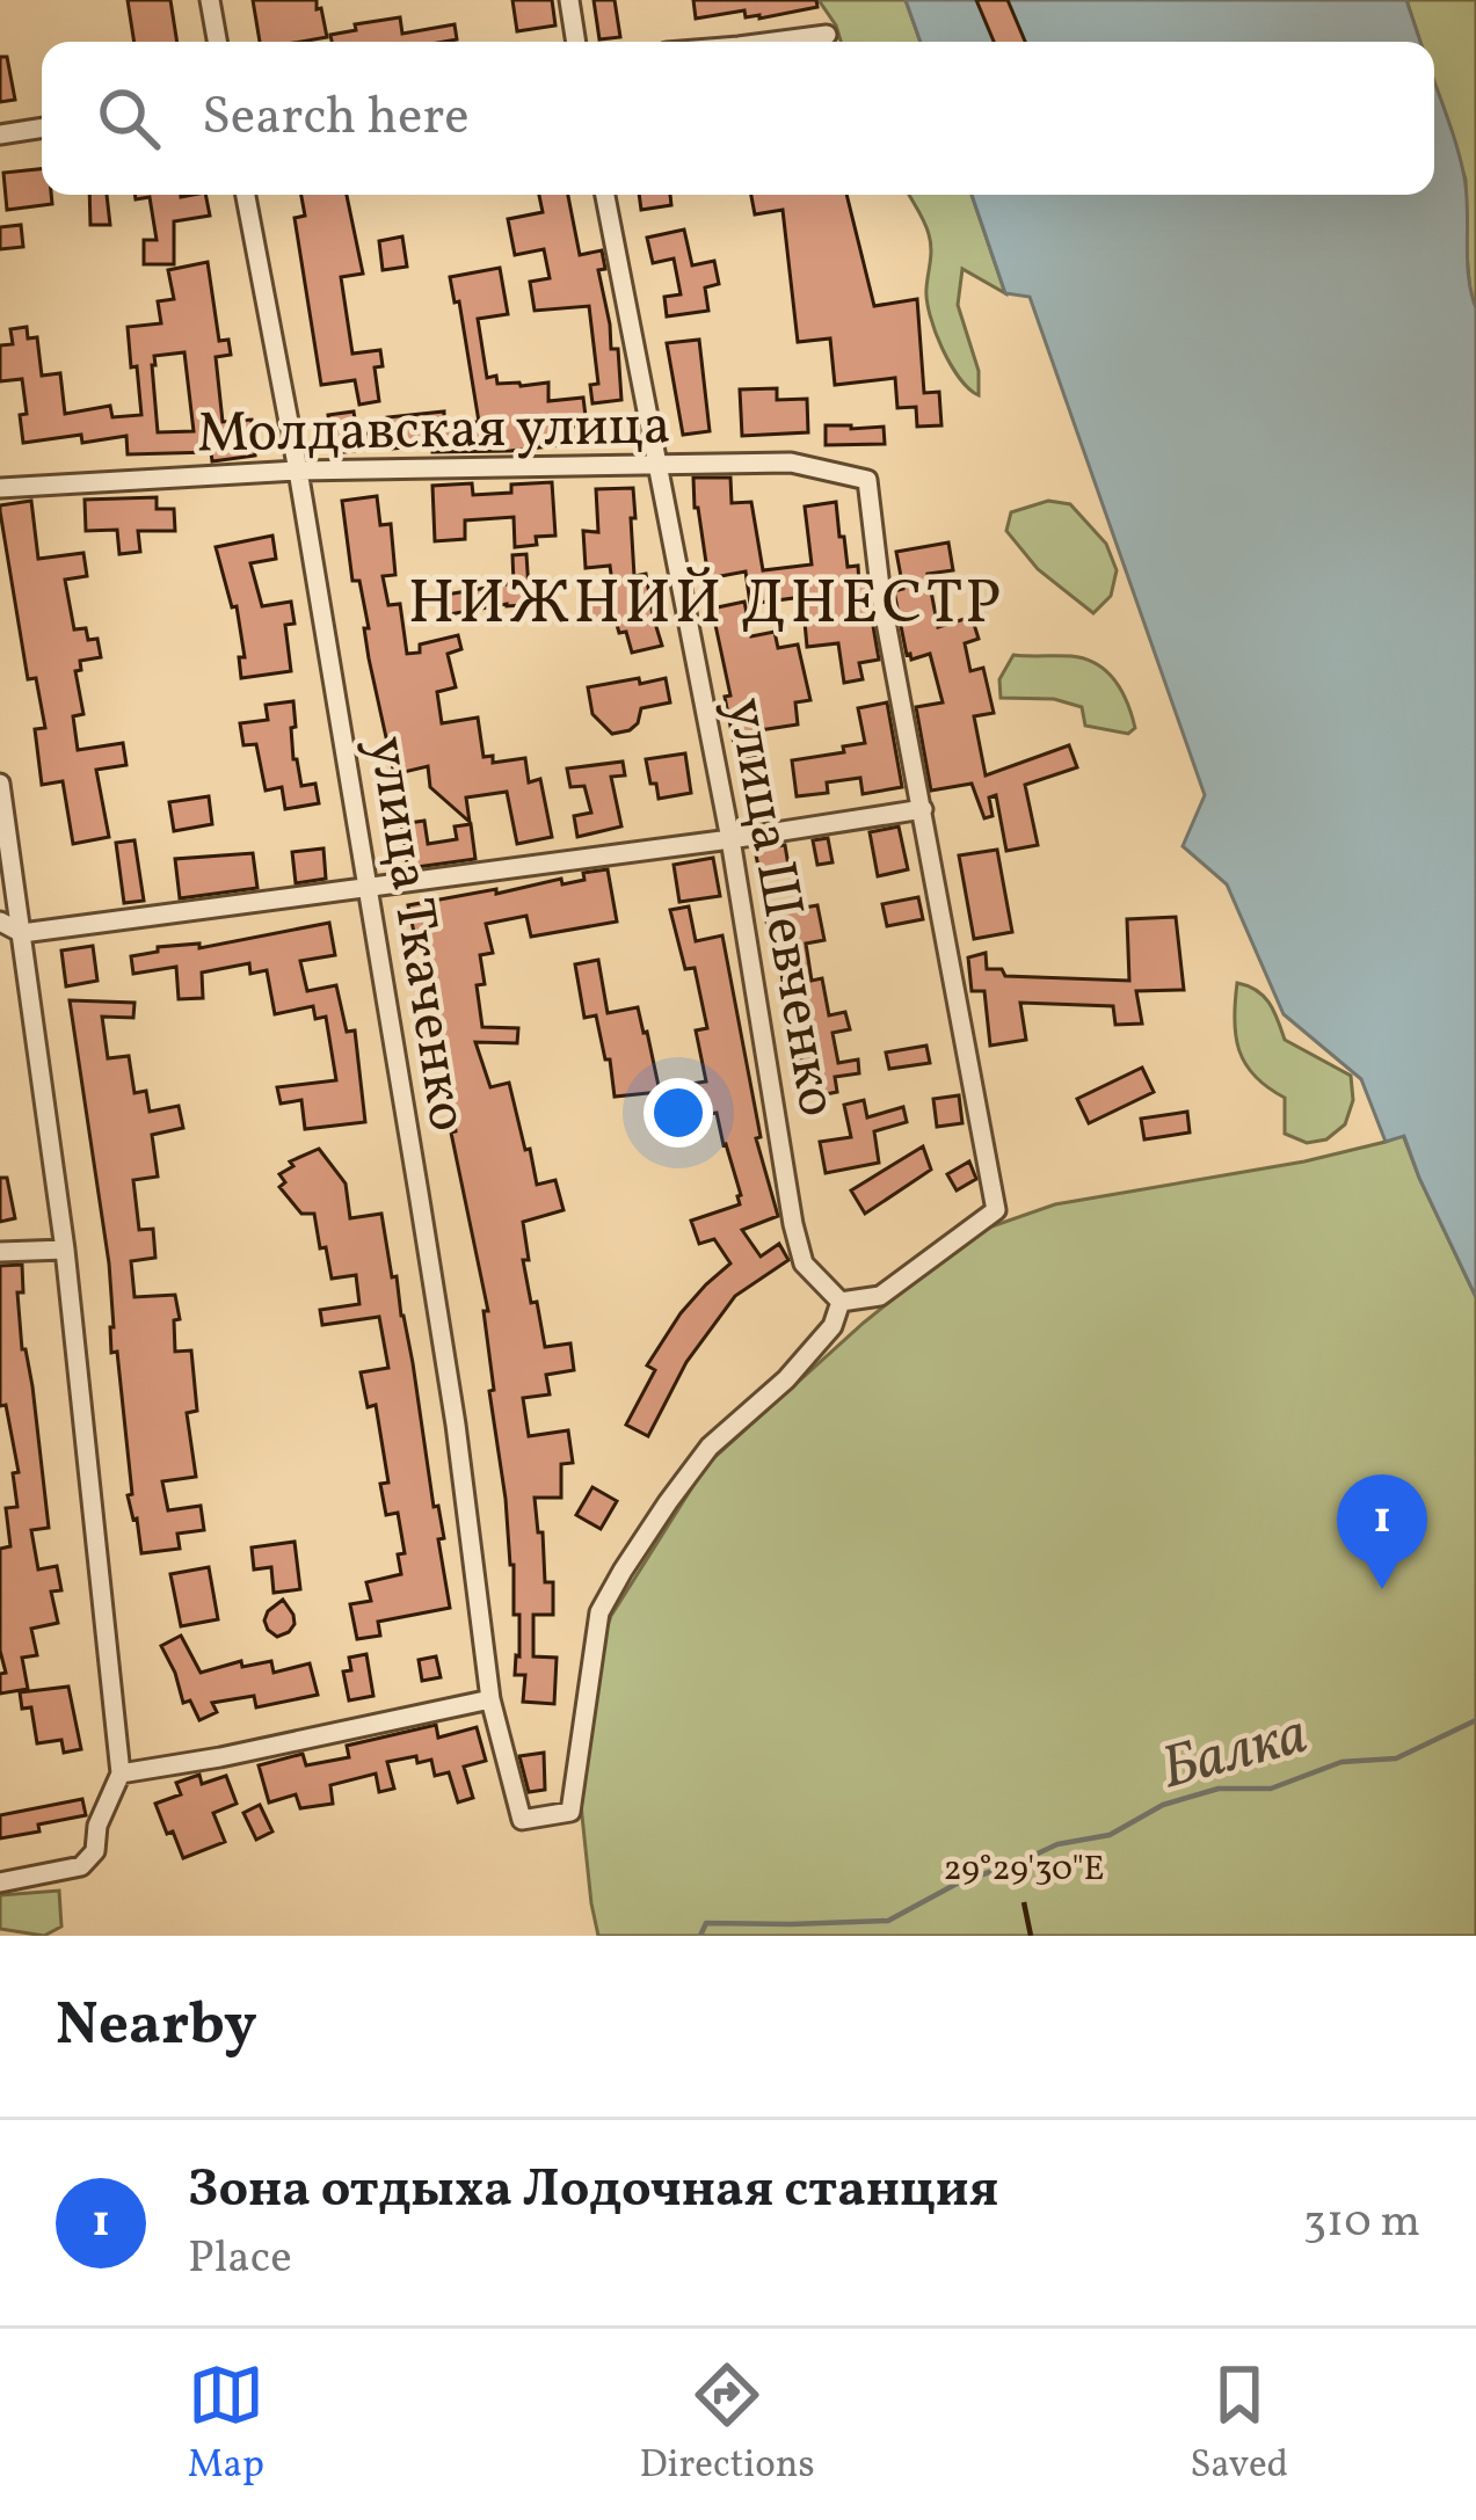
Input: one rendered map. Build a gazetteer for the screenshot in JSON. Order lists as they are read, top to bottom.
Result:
{
  "streets": {
    "street": ["Молдавская улица", "улица Шевченко", "улица Ткаченко"]
  },
  "crossings": [
    ["Молдавская улица", "улица Шевченко"],
    ["Молдавская улица", "улица Ткаченко"],
    ["улица Шевченко", "улица Ткаченко"]
  ],
  "districts": ["НИЖНИЙ ДНЕСТР"],
  "water": ["Балка"],
  "page": {
    "search": "Search here",
    "pins": "1",
    "heading": "Nearby",
    "list": [
      {
        "mark": "1",
        "name": "Зона отдыха Лодочная станция",
        "note": "Place",
        "value": "310 m"
      }
    ],
    "nav": ["Map", "Directions", "Saved"]
  },
  "coordinates": ["29°29'30\"E"]
}
